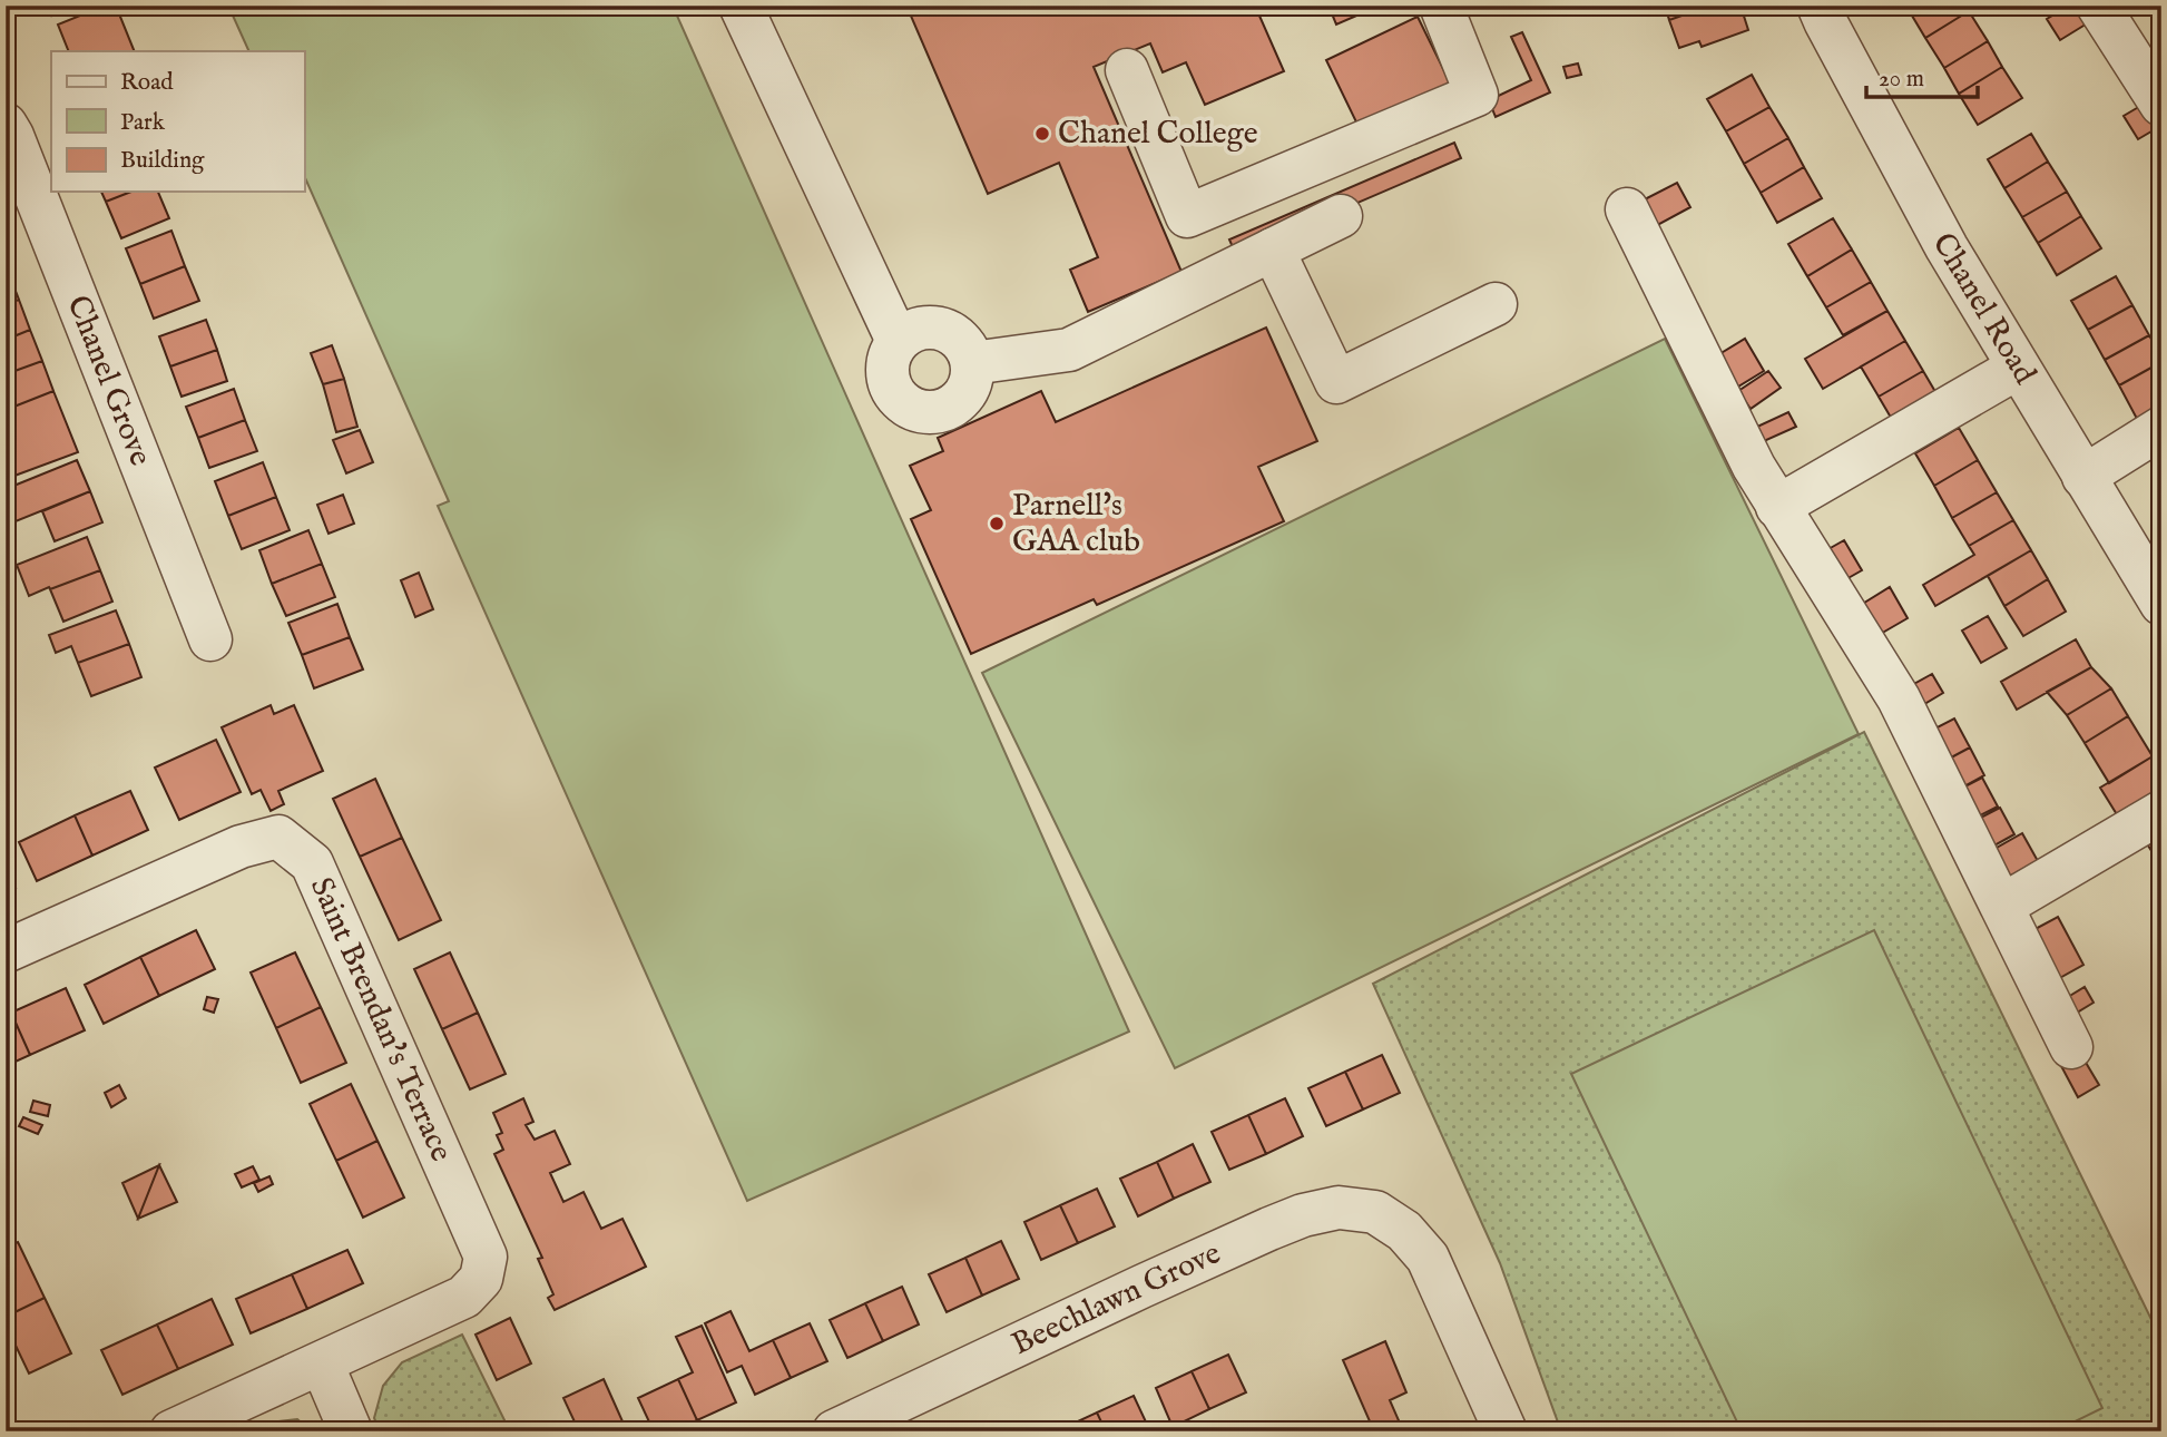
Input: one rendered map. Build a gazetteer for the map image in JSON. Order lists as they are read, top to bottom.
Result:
{
  "streets": {
    "street": [
      "Chanel Road",
      "Chanel Grove",
      "Saint Brendan's Terrace",
      "Beechlawn Grove"
    ]
  },
  "places": ["Chanel College", "Parnell's GAA club"],
  "legend": ["Road", "Park", "Building"],
  "scale_bar": "20 m"
}
